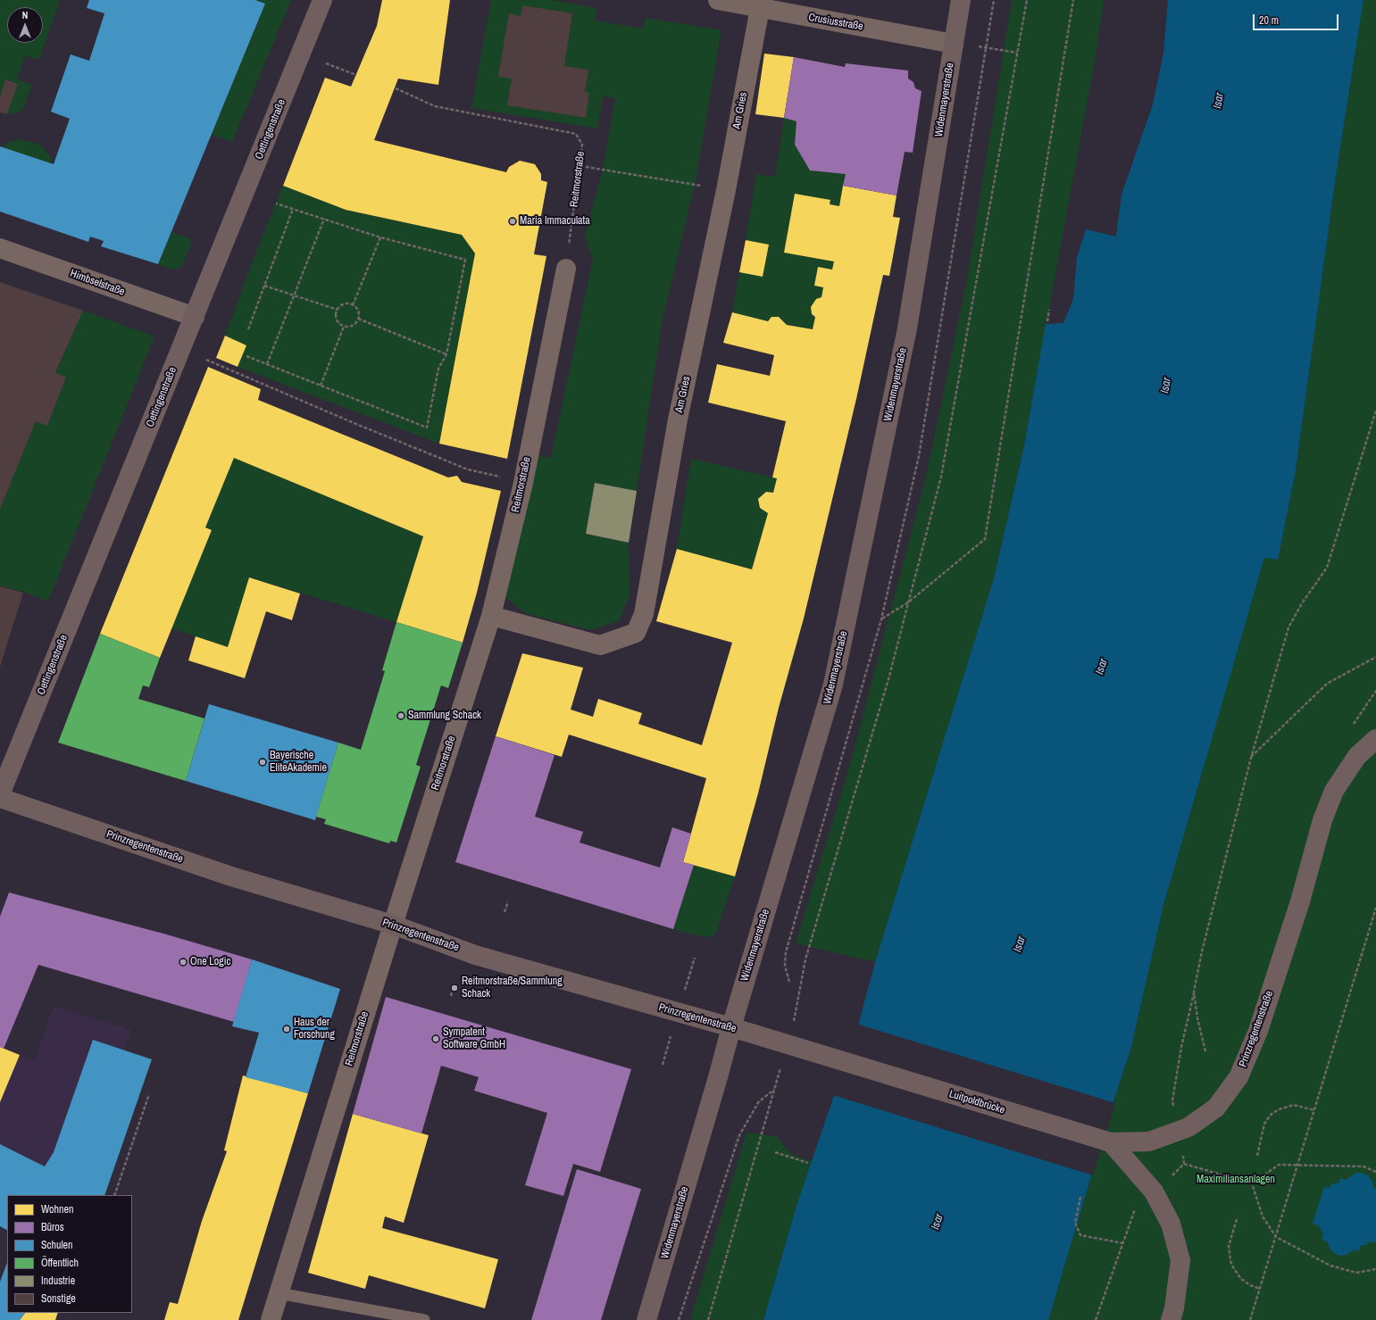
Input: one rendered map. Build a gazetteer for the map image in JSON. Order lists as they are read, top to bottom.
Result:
{
  "streets": {
    "main road": [
      "Widenmayerstraße",
      "Oettingenstraße",
      "Prinzregentenstraße",
      "Luitpoldbrücke"
    ],
    "street": [
      "Crusiusstraße",
      "Am Gries",
      "Reitmorstraße",
      "Himbselstraße"
    ]
  },
  "crossings": [
    ["Crusiusstraße", "Widenmayerstraße"],
    ["Crusiusstraße", "Am Gries"],
    ["Widenmayerstraße", "Prinzregentenstraße"],
    ["Am Gries", "Reitmorstraße"],
    ["Oettingenstraße", "Himbselstraße"],
    ["Reitmorstraße", "Prinzregentenstraße"],
    ["Prinzregentenstraße", "Luitpoldbrücke"]
  ],
  "water": ["Isar"],
  "parks": ["Maximiliansanlagen"],
  "places": [
    "Maria Immaculata",
    "Sammlung Schack",
    "Bayerische EliteAkademie",
    "One Logic",
    "Reitmorstraße/Sammlung Schack",
    "Haus der Forschung",
    "Sympatent Software GmbH"
  ],
  "legend": [
    "Wohnen",
    "Büros",
    "Schulen",
    "Öffentlich",
    "Industrie",
    "Sonstige"
  ],
  "scale_bar": "20 m",
  "north": "top"
}
